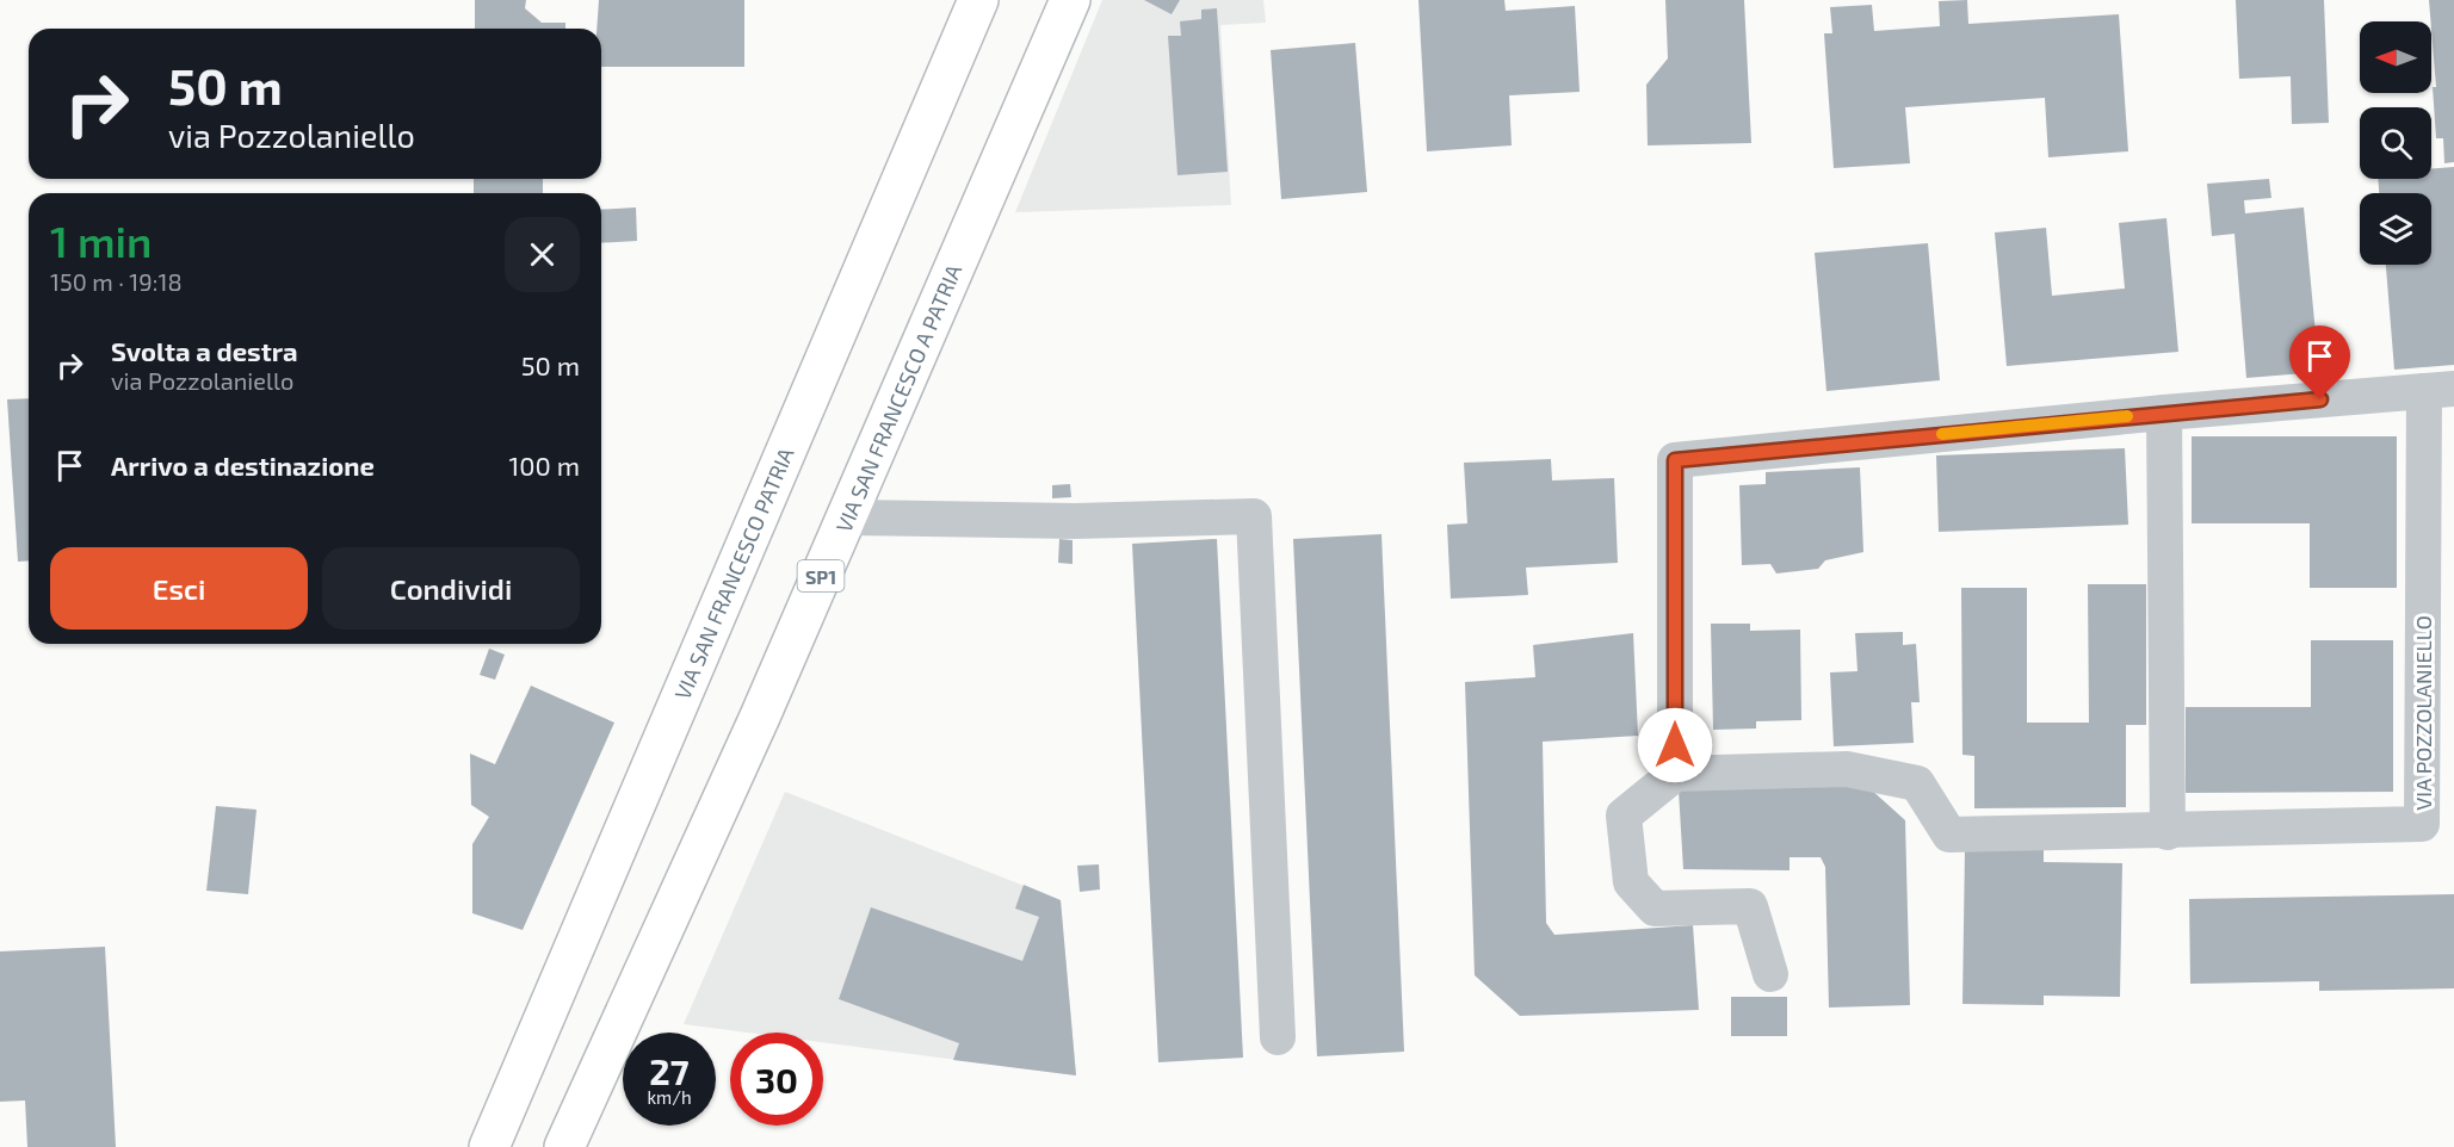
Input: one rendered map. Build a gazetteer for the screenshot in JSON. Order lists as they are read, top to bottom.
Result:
{
  "streets": {
    "main road": ["VIA SAN FRANCESCO A PATRIA", "VIA SAN FRANCESCO PATRIA", "SP1"],
    "street": ["VIA POZZOLANIELLO"]
  },
  "north": "left",
  "page": {
    "turn": ["50 m", "via Pozzolaniello"],
    "heading": ["1 min", "150 m · 19:18"],
    "list": [
      {
        "name": "Svolta a destra",
        "note": "via Pozzolaniello",
        "value": "50 m"
      },
      {
        "name": "Arrivo a destinazione",
        "value": "100 m"
      }
    ],
    "buttons": ["Esci", "Condividi"],
    "speed": "27 km/h",
    "limit": "30"
  }
}
